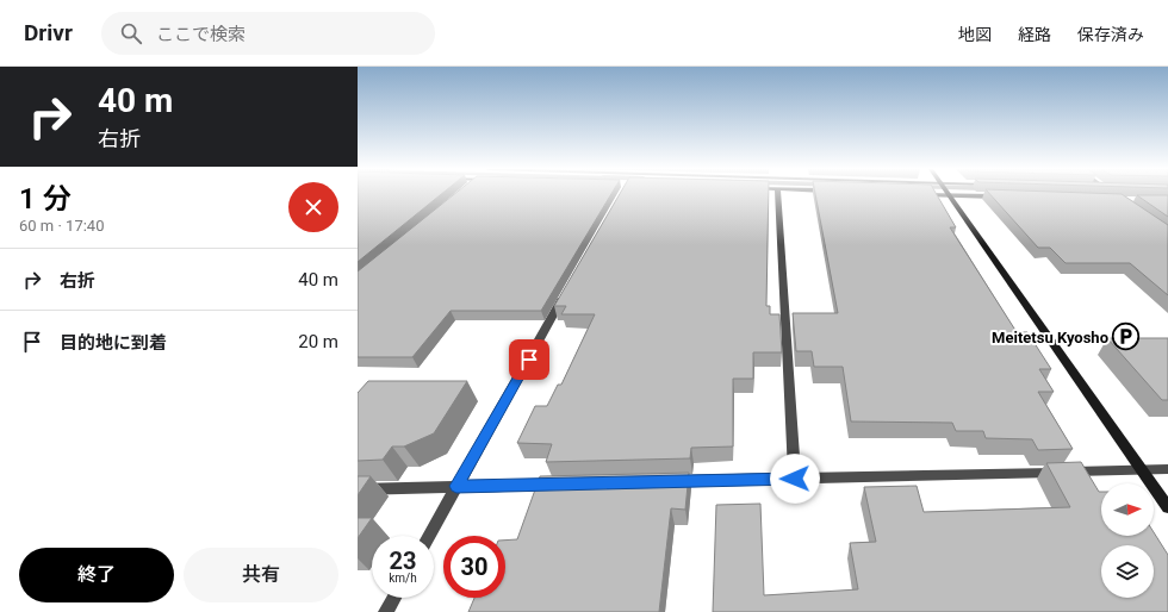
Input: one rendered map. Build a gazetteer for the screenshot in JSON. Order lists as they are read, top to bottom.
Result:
{
  "places": {
    "parking": ["Meitetsu Kyosho"]
  },
  "north": "right",
  "page": {
    "header": "Drivr",
    "search": "ここで検索",
    "nav": ["地図", "経路", "保存済み"],
    "turn": ["40 m", "右折"],
    "heading": ["1 分", "60 m · 17:40"],
    "list": [
      {
        "name": "右折",
        "value": "40 m"
      },
      {
        "name": "目的地に到着",
        "value": "20 m"
      }
    ],
    "speed": "23 km/h",
    "limit": "30",
    "buttons": ["終了", "共有"]
  }
}
